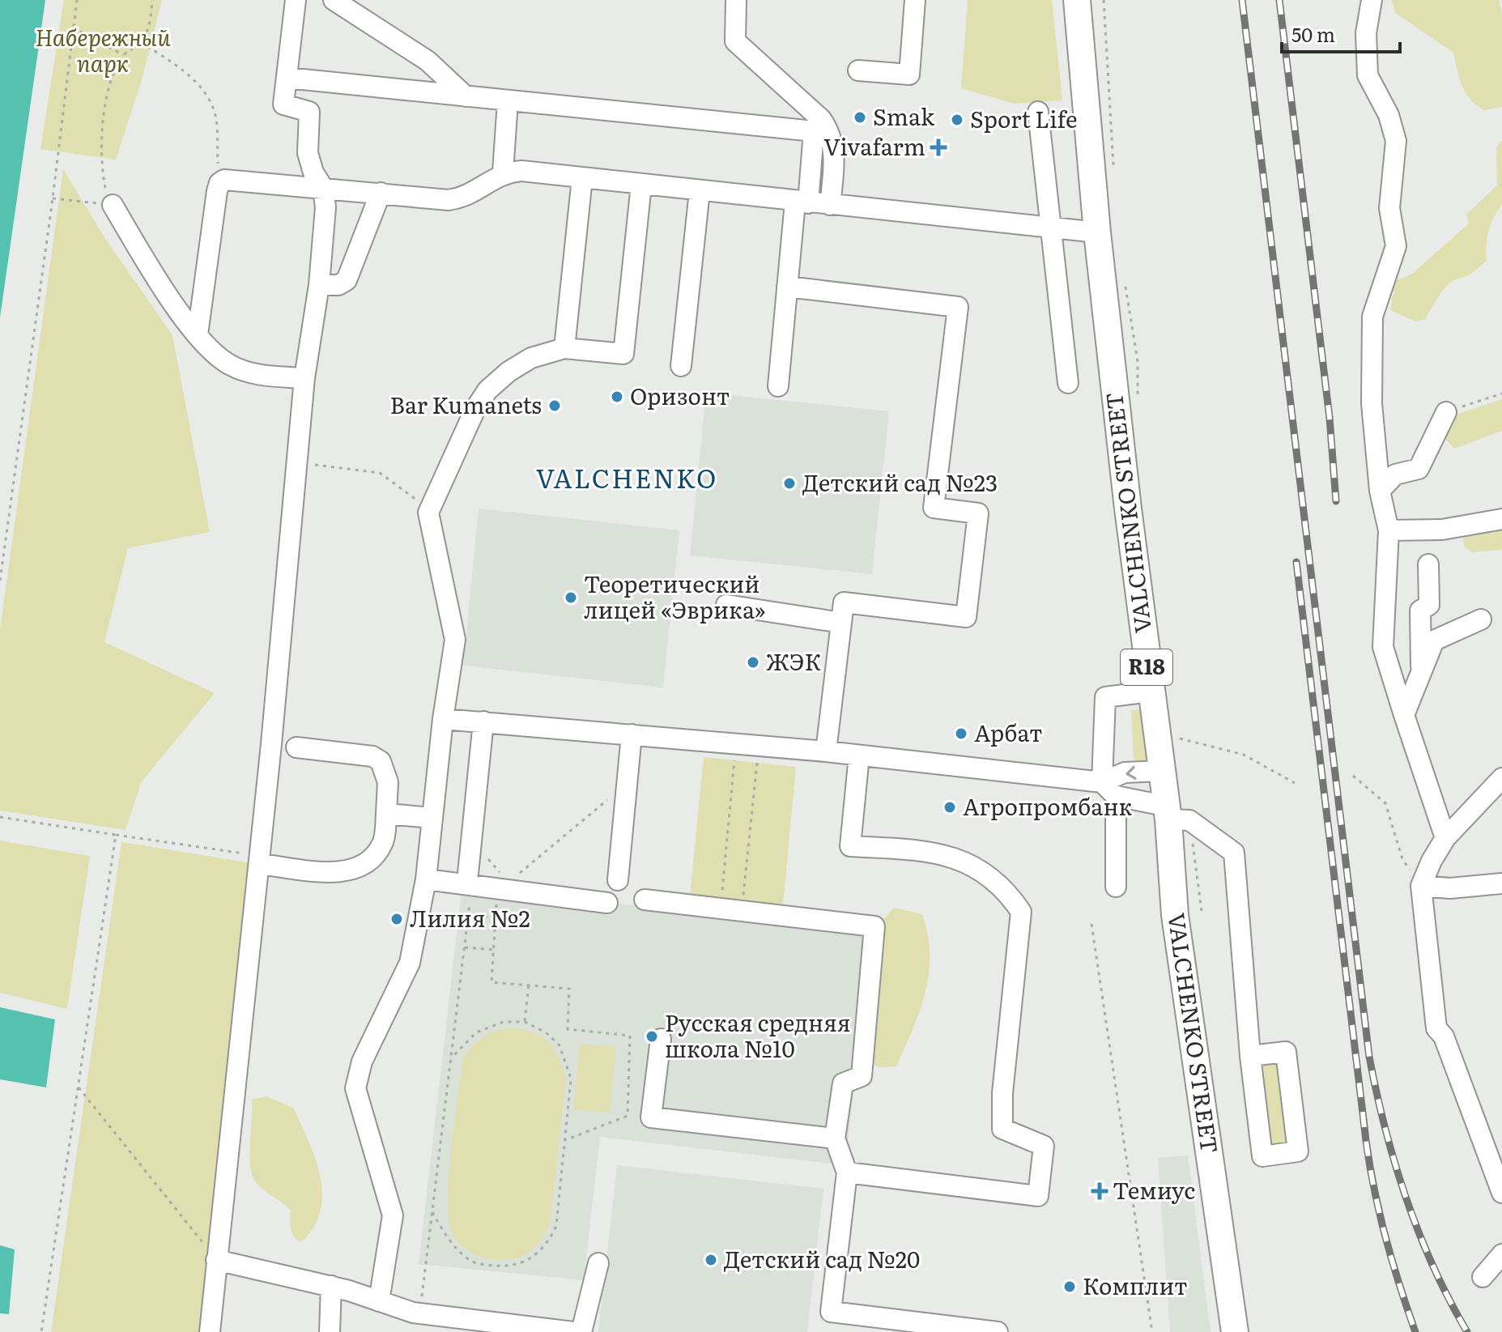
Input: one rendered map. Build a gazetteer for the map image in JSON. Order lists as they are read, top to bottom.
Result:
{
  "streets": {
    "main road": ["VALCHENKO STREET", "R18"]
  },
  "districts": ["VALCHENKO"],
  "parks": ["Набережный парк"],
  "places": {
    "other": [
      "Smak",
      "Sport Life",
      "Оризонт",
      "Bar Kumanets",
      "Детский сад №23",
      "Теоретический лицей «Эврика»",
      "ЖЭК",
      "Арбат",
      "Агропромбанк",
      "Лилия №2",
      "Русская средняя школа №10",
      "Детский сад №20",
      "Комплит"
    ],
    "health": ["Vivafarm", "Темиус"]
  },
  "scale_bar": "50 m"
}
